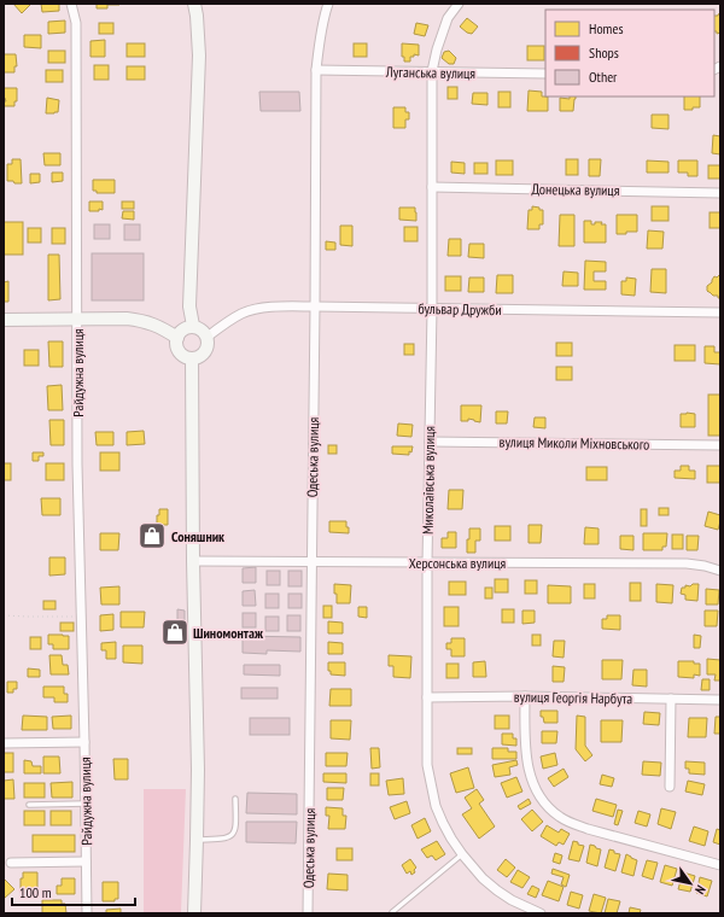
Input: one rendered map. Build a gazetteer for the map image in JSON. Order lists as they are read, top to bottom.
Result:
{
  "streets": {
    "street": [
      "Луганська вулиця",
      "Донецька вулиця",
      "бульвар Дружби",
      "Райдужна вулиця",
      "вулиця Миколи Міхновського",
      "Одеська вулиця",
      "Миколаївська вулиця",
      "Херсонська вулиця",
      "вулиця Георгія Нарбута"
    ]
  },
  "crossings": [
    ["Луганська вулиця", "Одеська вулиця"],
    ["Луганська вулиця", "Миколаївська вулиця"],
    ["Донецька вулиця", "Миколаївська вулиця"],
    ["бульвар Дружби", "Одеська вулиця"],
    ["бульвар Дружби", "Миколаївська вулиця"],
    ["вулиця Миколи Міхновського", "Миколаївська вулиця"],
    ["Одеська вулиця", "Херсонська вулиця"],
    ["Миколаївська вулиця", "Херсонська вулиця"],
    ["Миколаївська вулиця", "вулиця Георгія Нарбута"]
  ],
  "places": {
    "shop": ["Соняшник", "Шиномонтаж"]
  },
  "legend": ["Homes", "Shops", "Other"],
  "scale_bar": "100 m",
  "north": "bottom right"
}
